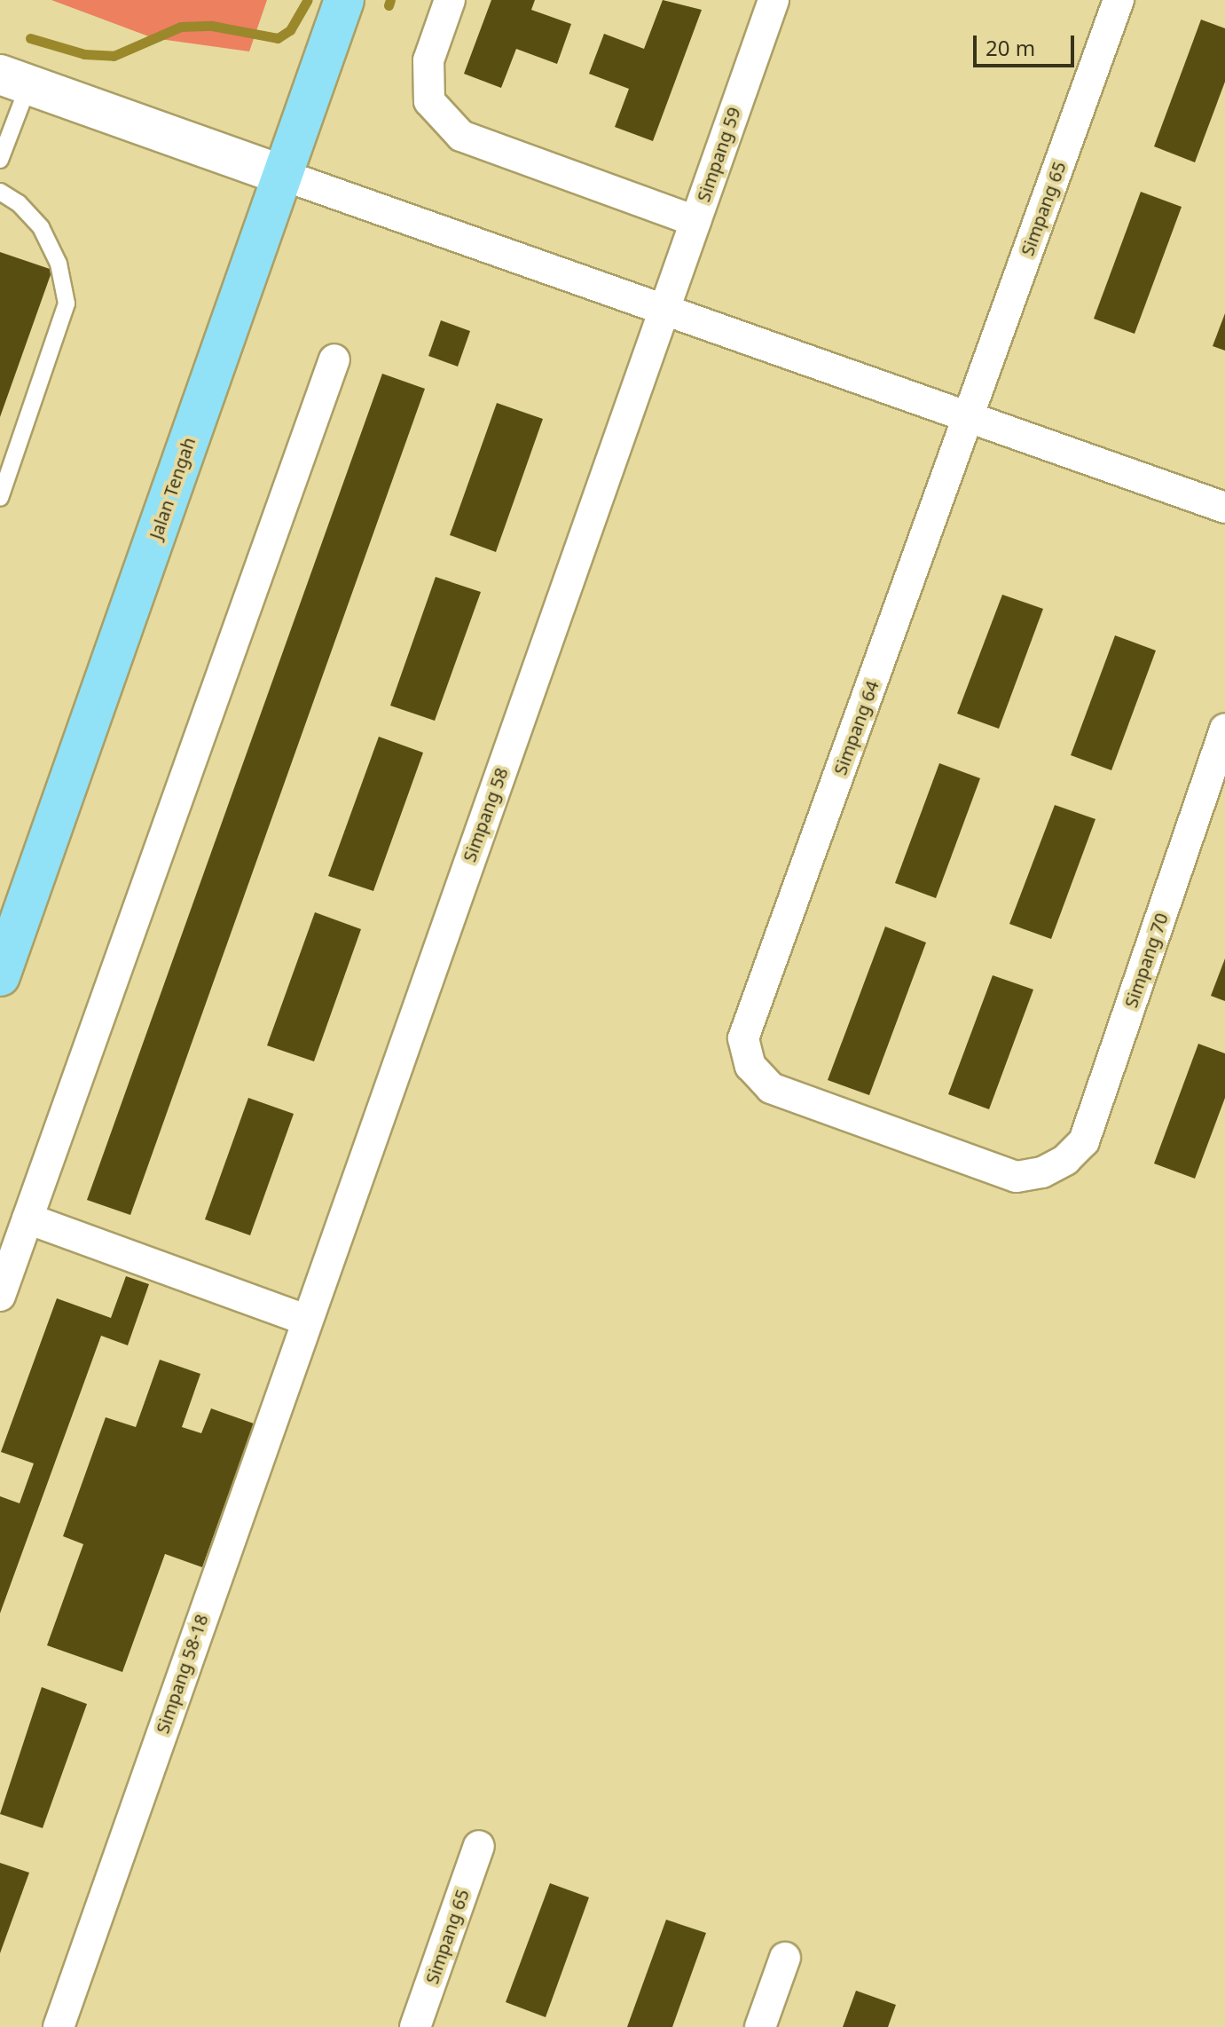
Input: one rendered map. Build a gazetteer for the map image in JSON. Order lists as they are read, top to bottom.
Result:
{
  "streets": {
    "main road": ["Jalan Tengah"],
    "street": [
      "Simpang 59",
      "Simpang 65",
      "Simpang 64",
      "Simpang 58",
      "Simpang 70",
      "Simpang 58-18"
    ]
  },
  "crossings": [
    ["Simpang 59", "Simpang 58"],
    ["Simpang 65", "Simpang 64"],
    ["Simpang 64", "Simpang 70"],
    ["Simpang 58", "Simpang 58-18"]
  ],
  "scale_bar": "20 m"
}
